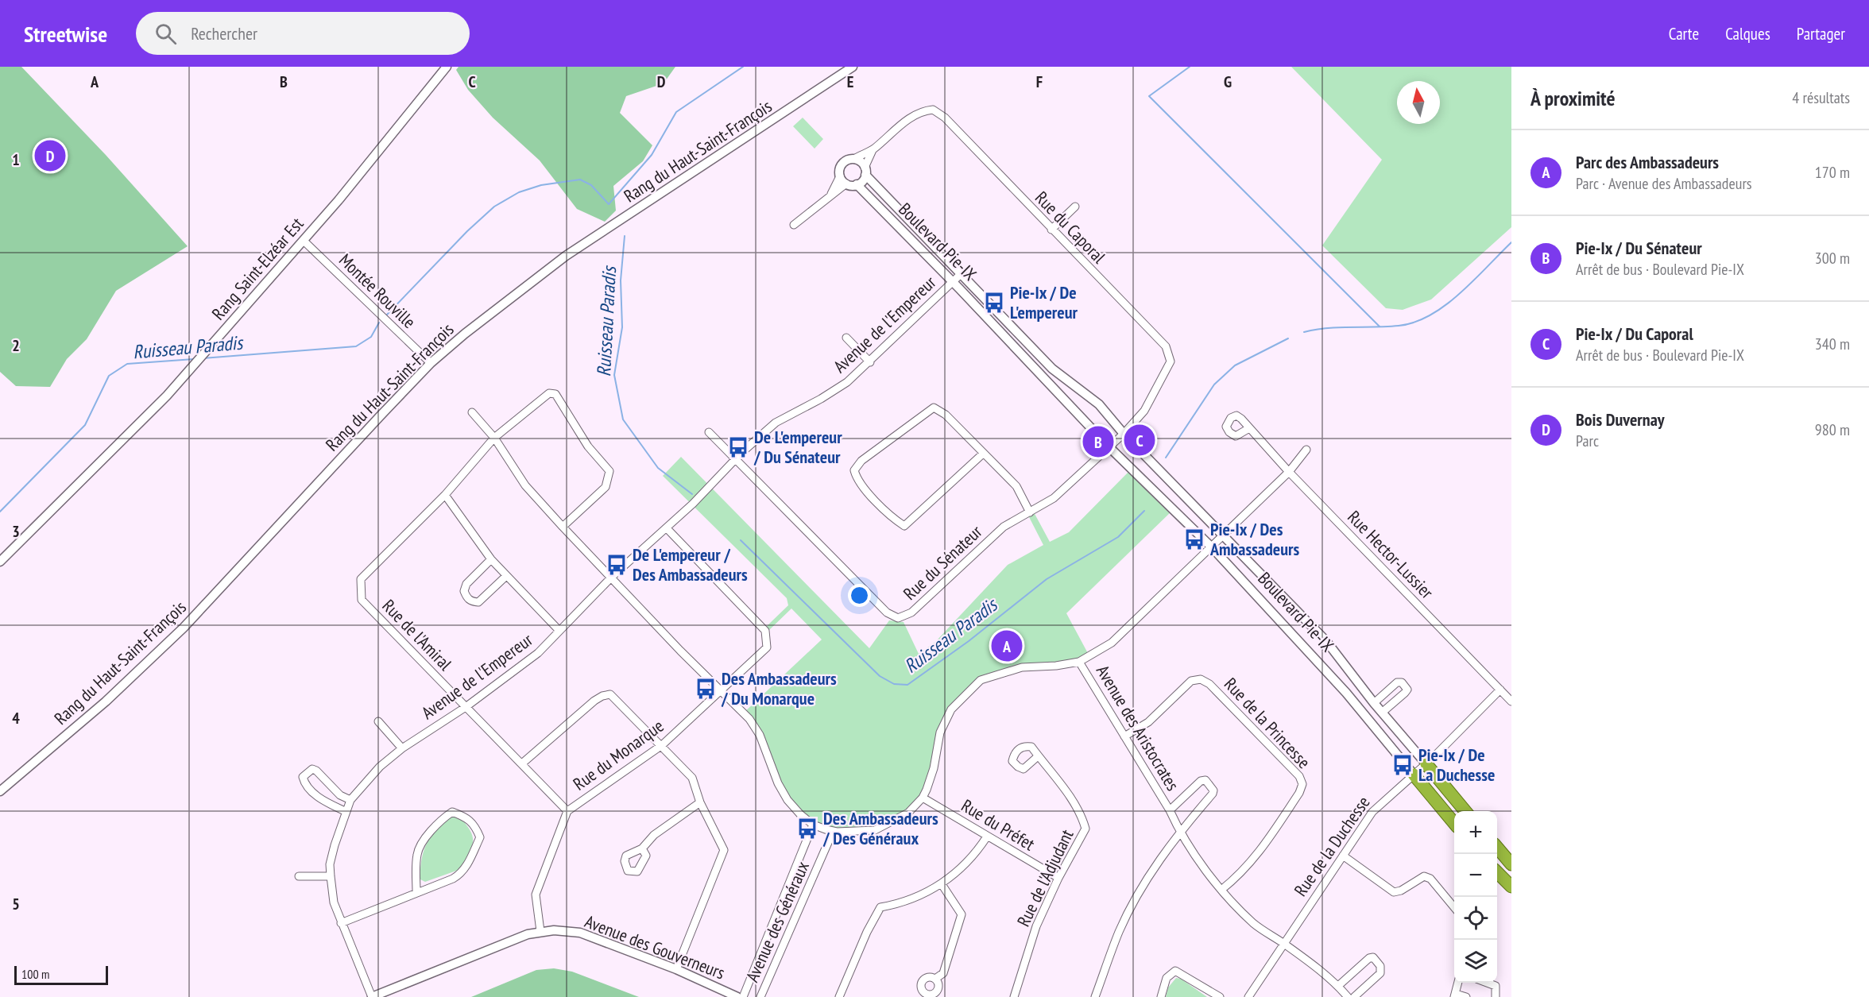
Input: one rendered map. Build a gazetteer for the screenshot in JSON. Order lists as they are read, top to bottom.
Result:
{
  "streets": {
    "highway": ["Boulevard Pie-IX"],
    "street": [
      "Rang du Haut-Saint-François",
      "Rue du Caporal",
      "Rang Saint-Elzéar Est",
      "Montée Rouville",
      "Avenue de l'Empereur",
      "Rue Hector-Lussier",
      "Rue du Sénateur",
      "Rue de l'Amiral",
      "Rue de la Princesse",
      "Avenue des Aristocrates",
      "Rue du Monarque",
      "Rue du Préfet",
      "Rue de la Duchesse",
      "Rue de l'Adjudant",
      "Avenue des Généraux",
      "Avenue des Gouverneurs"
    ]
  },
  "crossings": [
    ["Rang du Haut-Saint-François", "Montée Rouville"],
    ["Rue du Caporal", "Boulevard Pie-IX"],
    ["Rue du Caporal", "Rue du Sénateur"],
    ["Boulevard Pie-IX", "Avenue de l'Empereur"],
    ["Boulevard Pie-IX", "Rue du Sénateur"],
    ["Boulevard Pie-IX", "Rue de la Duchesse"],
    ["Rang Saint-Elzéar Est", "Montée Rouville"],
    ["Avenue de l'Empereur", "Rue du Sénateur"],
    ["Avenue de l'Empereur", "Rue de l'Amiral"],
    ["Avenue de l'Empereur", "Rue du Monarque"],
    ["Avenue de l'Empereur", "Avenue des Gouverneurs"],
    ["Rue Hector-Lussier", "Rue de la Duchesse"],
    ["Rue de l'Amiral", "Rue du Monarque"],
    ["Rue de la Princesse", "Avenue des Aristocrates"],
    ["Avenue des Aristocrates", "Rue de la Duchesse"],
    ["Rue du Monarque", "Avenue des Gouverneurs"],
    ["Rue du Préfet", "Rue de l'Adjudant"]
  ],
  "water": ["Ruisseau Paradis"],
  "places": {
    "bus stop": [
      "Pie-Ix / De L'empereur",
      "De L'empereur / Du Sénateur",
      "Pie-Ix / Des Ambassadeurs",
      "De L'empereur / Des Ambassadeurs",
      "Des Ambassadeurs / Du Monarque",
      "Pie-Ix / De La Duchesse",
      "Des Ambassadeurs / Des Généraux"
    ]
  },
  "scale_bar": "100 m",
  "north": "top",
  "page": {
    "header": "Streetwise",
    "search": "Rechercher",
    "nav": ["Carte", "Calques", "Partager"],
    "heading": ["À proximité", "4 résultats"],
    "list": [
      {
        "mark": "A",
        "name": "Parc des Ambassadeurs",
        "note": "Parc · Avenue des Ambassadeurs",
        "value": "170 m"
      },
      {
        "mark": "B",
        "name": "Pie-Ix / Du Sénateur",
        "note": "Arrêt de bus · Boulevard Pie-IX",
        "value": "300 m"
      },
      {
        "mark": "C",
        "name": "Pie-Ix / Du Caporal",
        "note": "Arrêt de bus · Boulevard Pie-IX",
        "value": "340 m"
      },
      {
        "mark": "D",
        "name": "Bois Duvernay",
        "note": "Parc",
        "value": "980 m"
      }
    ],
    "pins": [
      "D",
      "C",
      "B",
      "A"
    ],
    "map_buttons": ["+", "−"],
    "scale": "100 m"
  },
  "grid": {
    "columns": [
      "A",
      "B",
      "C",
      "D",
      "E",
      "F",
      "G"
    ],
    "rows": [
      "1",
      "2",
      "3",
      "4",
      "5"
    ]
  }
}
